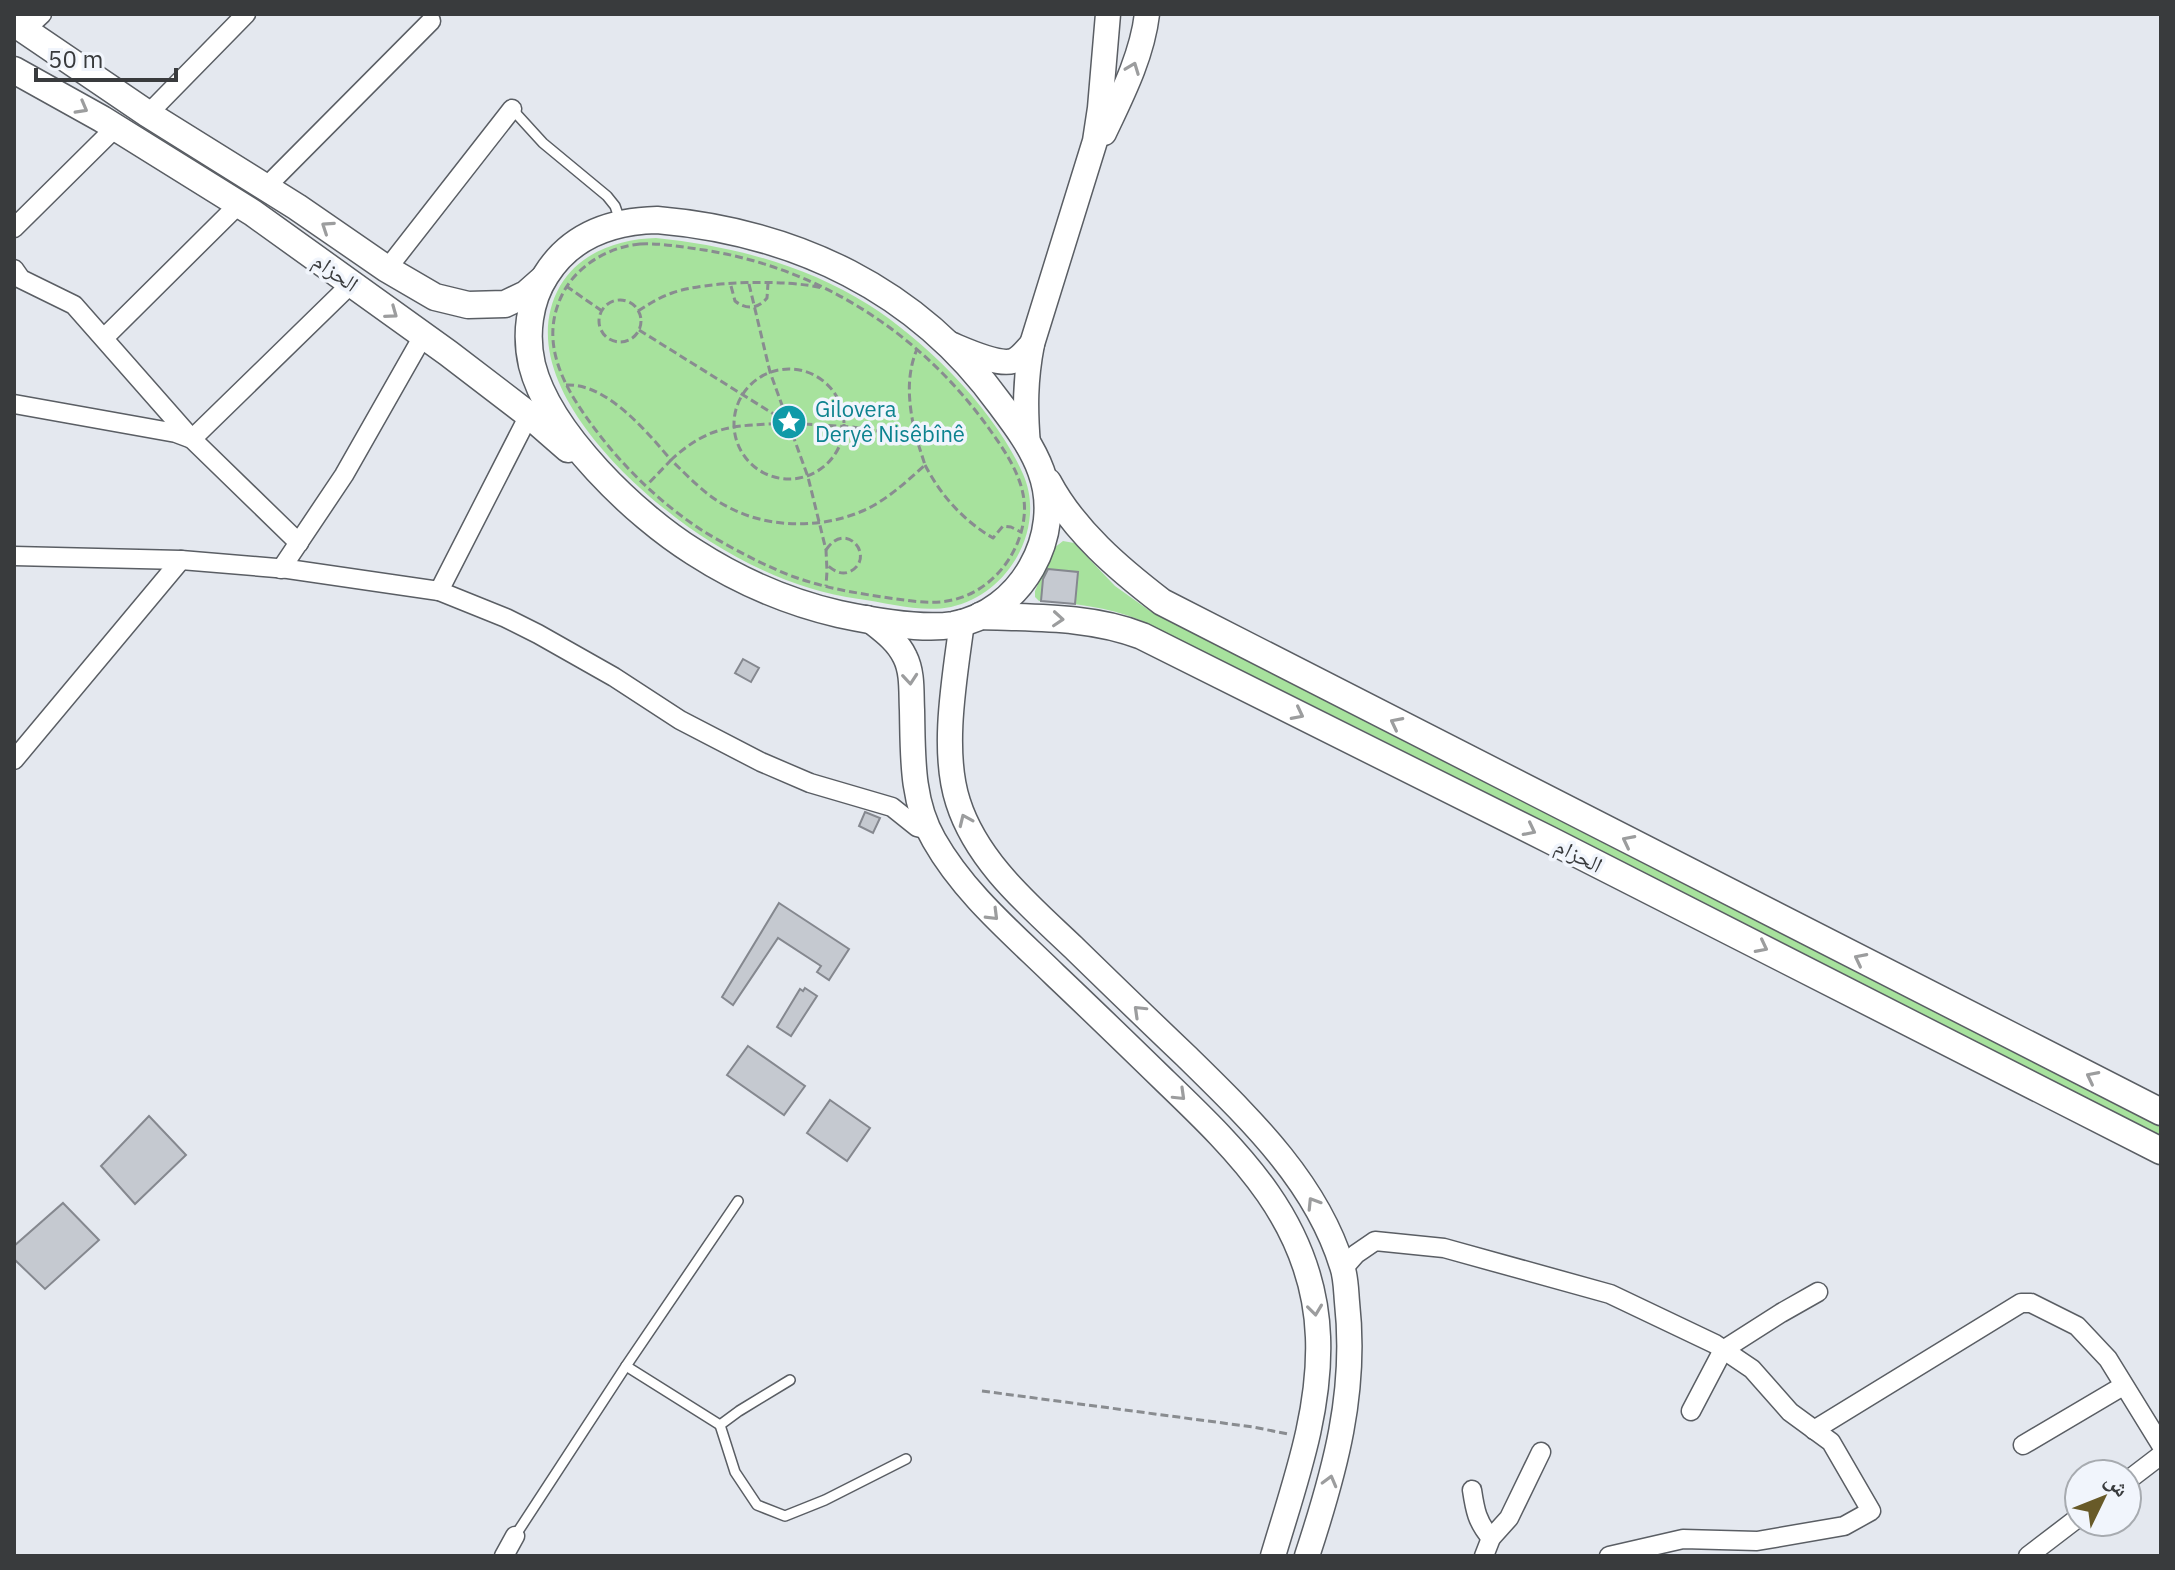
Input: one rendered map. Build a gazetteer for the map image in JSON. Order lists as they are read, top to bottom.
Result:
{
  "streets": {
    "main road": ["الحزام"]
  },
  "places": {
    "place": ["Gilovera Deryê Nisêbînê"]
  },
  "scale_bar": "50 m",
  "north": "top right"
}
